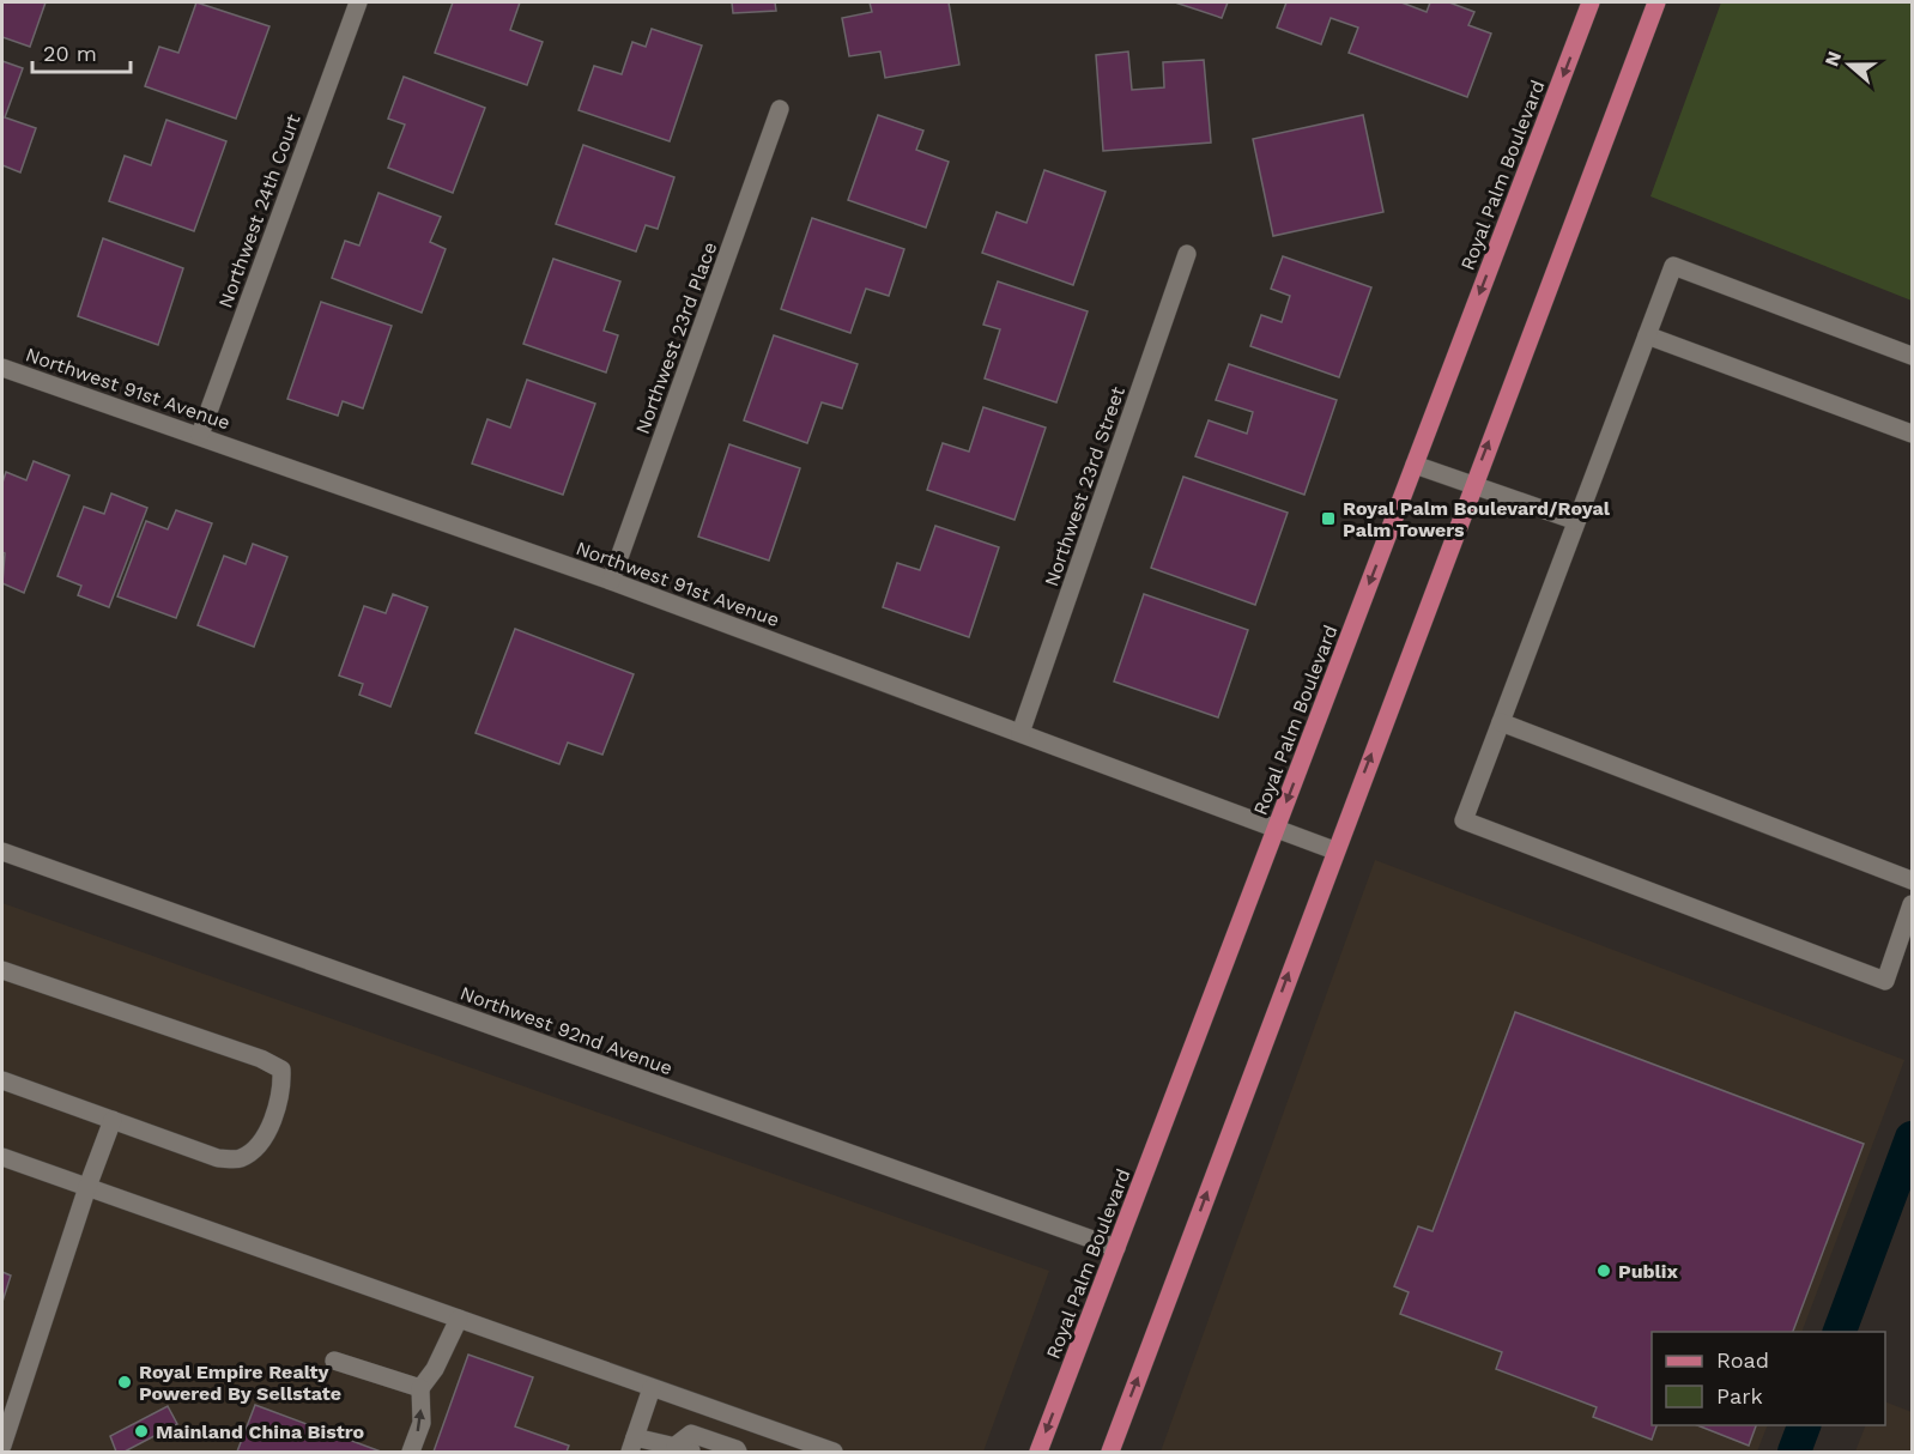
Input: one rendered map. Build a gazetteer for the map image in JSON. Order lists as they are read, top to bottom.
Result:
{
  "streets": {
    "main road": ["Royal Palm Boulevard"],
    "street": [
      "Northwest 24th Court",
      "Northwest 23rd Place",
      "Northwest 91st Avenue",
      "Northwest 23rd Street",
      "Northwest 92nd Avenue"
    ]
  },
  "crossings": [
    ["Royal Palm Boulevard", "Northwest 91st Avenue"],
    ["Royal Palm Boulevard", "Northwest 92nd Avenue"],
    ["Northwest 24th Court", "Northwest 91st Avenue"],
    ["Northwest 23rd Place", "Northwest 91st Avenue"],
    ["Northwest 91st Avenue", "Northwest 23rd Street"]
  ],
  "places": {
    "transit": ["Royal Palm Boulevard/Royal Palm Towers"],
    "other": ["Publix", "Royal Empire Realty Powered By Sellstate", "Mainland China Bistro"]
  },
  "legend": ["Road", "Park"],
  "scale_bar": "20 m",
  "north": "left"
}
